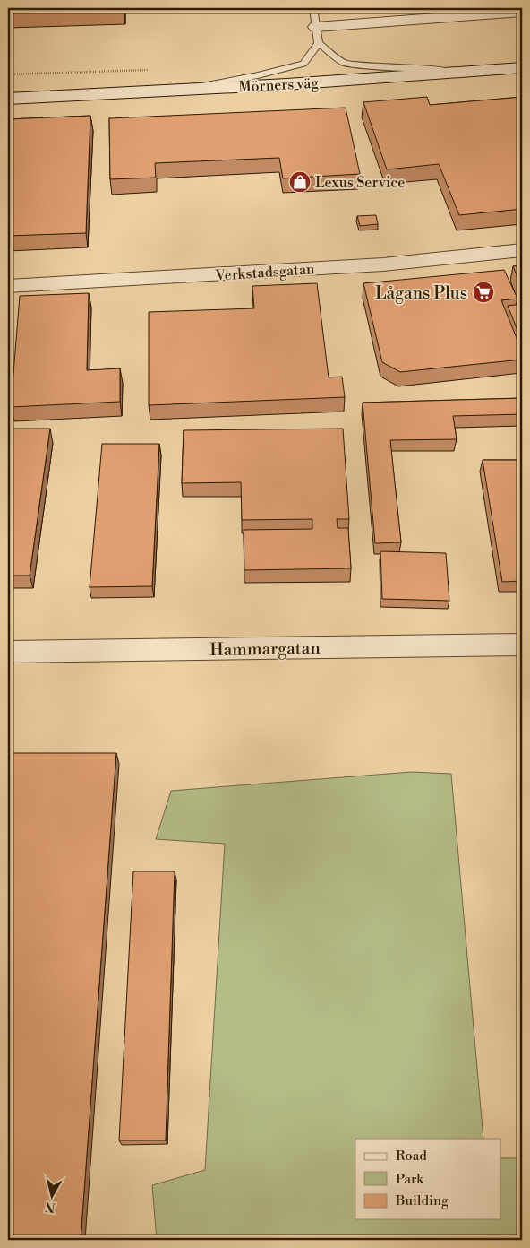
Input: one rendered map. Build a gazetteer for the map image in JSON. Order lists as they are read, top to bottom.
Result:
{
  "streets": {
    "street": ["Mörners väg", "Verkstadsgatan", "Hammargatan"]
  },
  "places": {
    "shop": ["Lexus Service"],
    "supermarket": ["Lågans Plus"]
  },
  "legend": ["Road", "Park", "Building"],
  "north": "bottom"
}
